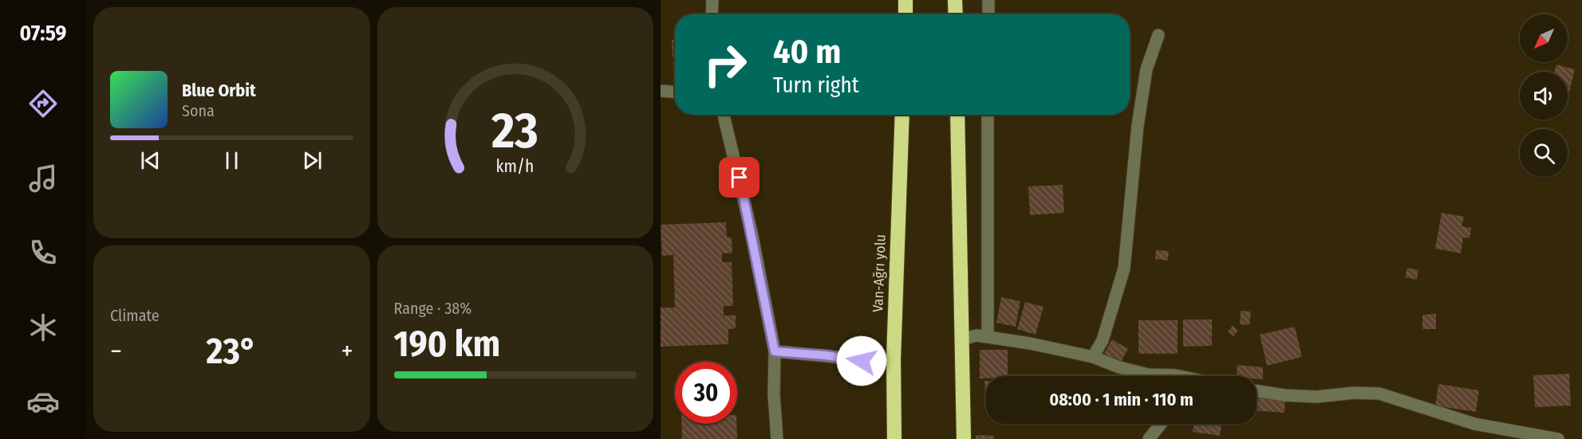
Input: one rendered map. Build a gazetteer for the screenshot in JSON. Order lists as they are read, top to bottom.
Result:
{
  "streets": {
    "highway": ["Van-Ağrı yolu"]
  },
  "north": "bottom left",
  "page": {
    "tabs": "07:59",
    "turn": ["40 m", "Turn right"],
    "song": ["Blue Orbit", "Sona"],
    "tile": [
      "Climate",
      ["Range · 38%", "190 km"]
    ],
    "heat": ["−", "23°", "+"],
    "limit": "30",
    "trip": "08:00 · 1 min · 110 m",
    "gauge": ["23", "km/h"]
  }
}
